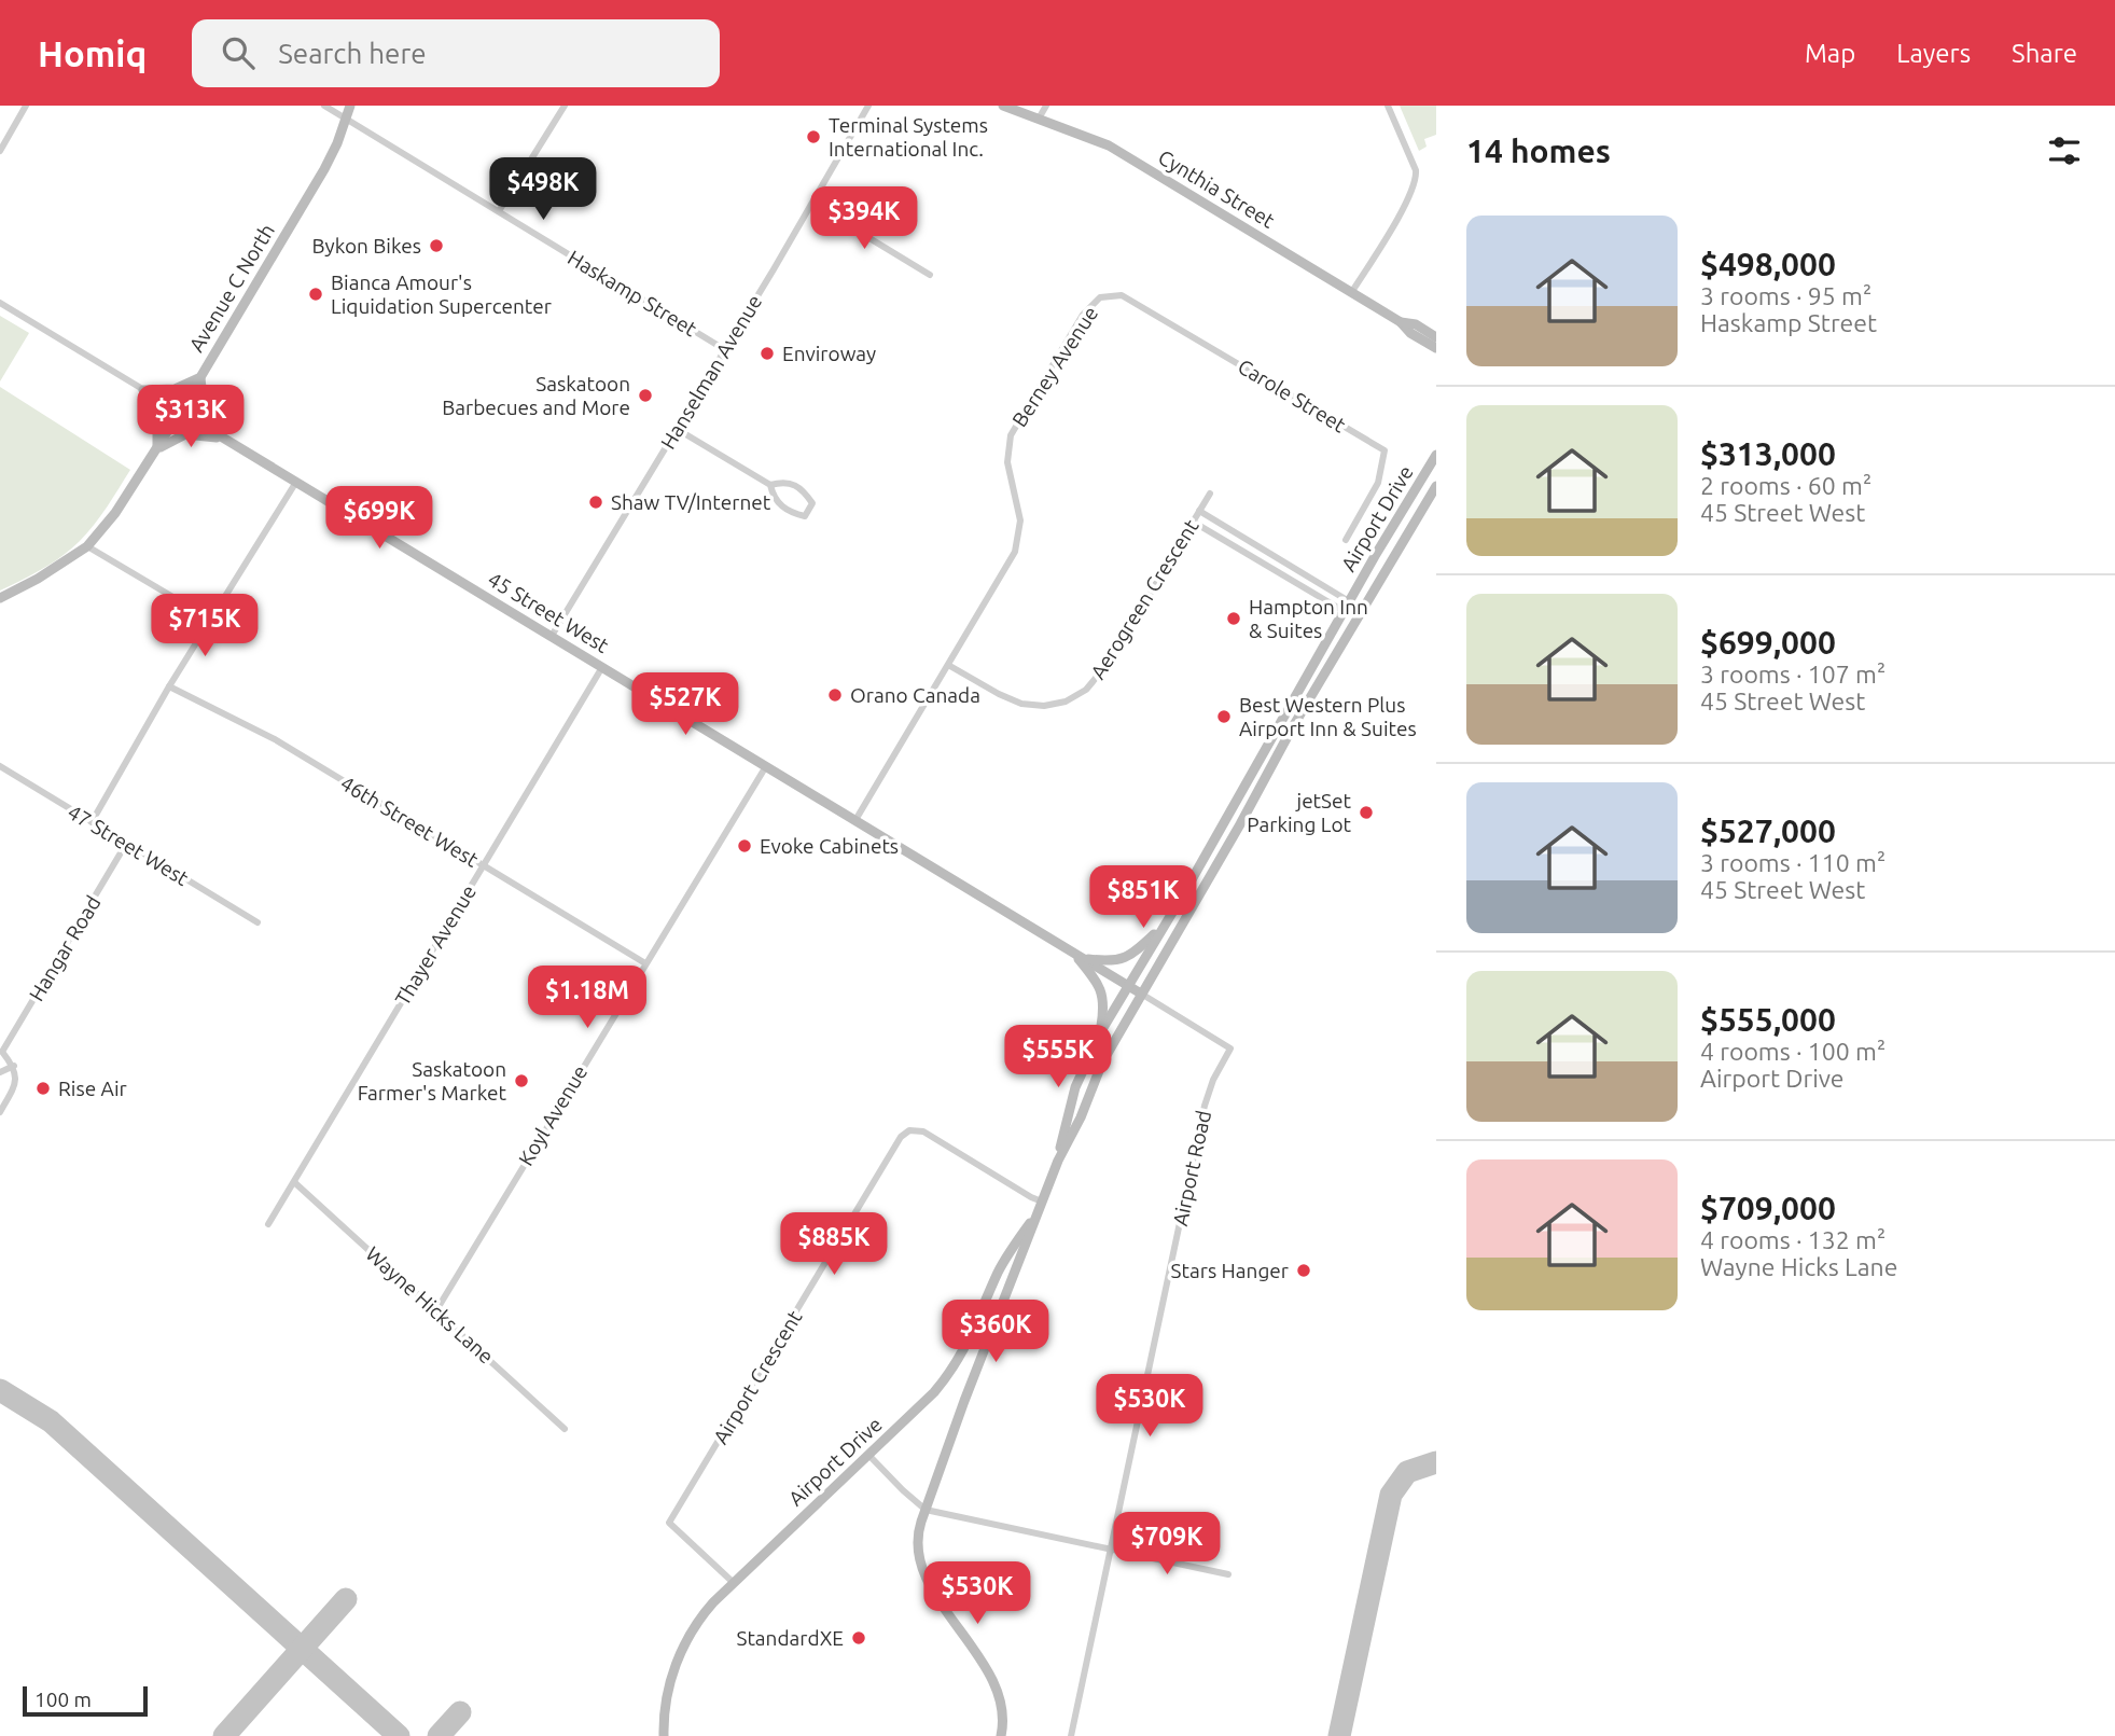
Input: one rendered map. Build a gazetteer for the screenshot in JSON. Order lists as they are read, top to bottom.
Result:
{
  "streets": {
    "main road": [
      "Cynthia Street",
      "Avenue C North",
      "Airport Drive",
      "45 Street West"
    ],
    "street": [
      "Haskamp Street",
      "Berney Avenue",
      "Hanselman Avenue",
      "Carole Street",
      "Aerogreen Crescent",
      "46th Street West",
      "47 Street West",
      "Thayer Avenue",
      "Hangar Road",
      "Koyl Avenue",
      "Airport Road",
      "Wayne Hicks Lane",
      "Airport Crescent"
    ]
  },
  "crossings": [
    ["Avenue C North", "Haskamp Street"],
    ["Avenue C North", "45 Street West"],
    ["Haskamp Street", "Hanselman Avenue"],
    ["Berney Avenue", "Carole Street"],
    ["Berney Avenue", "Aerogreen Crescent"],
    ["Berney Avenue", "45 Street West"],
    ["Hanselman Avenue", "45 Street West"],
    ["Airport Drive", "45 Street West"],
    ["Airport Drive", "Airport Crescent"],
    ["45 Street West", "Thayer Avenue"],
    ["45 Street West", "Koyl Avenue"],
    ["45 Street West", "Airport Road"],
    ["46th Street West", "Thayer Avenue"],
    ["46th Street West", "Koyl Avenue"],
    ["47 Street West", "Hangar Road"],
    ["Thayer Avenue", "Wayne Hicks Lane"],
    ["Koyl Avenue", "Wayne Hicks Lane"]
  ],
  "places": [
    "Terminal Systems International Inc.",
    "Bykon Bikes",
    "Bianca Amour's Liquidation Supercenter",
    "Enviroway",
    "Saskatoon Barbecues and More",
    "Shaw TV/Internet",
    "Hampton Inn & Suites",
    "Orano Canada",
    "Best Western Plus Airport Inn & Suites",
    "jetSet Parking Lot",
    "Evoke Cabinets",
    "Saskatoon Farmer's Market",
    "Rise Air",
    "Stars Hanger",
    "StandardXE"
  ],
  "scale_bar": "100 m",
  "page": {
    "header": "Homiq",
    "search": "Search here",
    "nav": ["Map", "Layers", "Share"],
    "heading": "14 homes",
    "price": [
      "$498K",
      "$394K",
      "$313K",
      "$699K",
      "$715K",
      "$527K",
      "$851K",
      "$1.18M",
      "$555K",
      "$885K",
      "$360K",
      "$530K",
      "$709K",
      "$530K"
    ],
    "list": [
      {
        "name": "$498,000",
        "note": "3 rooms · 95 m² · Haskamp Street"
      },
      {
        "name": "$313,000",
        "note": "2 rooms · 60 m² · 45 Street West"
      },
      {
        "name": "$699,000",
        "note": "3 rooms · 107 m² · 45 Street West"
      },
      {
        "name": "$527,000",
        "note": "3 rooms · 110 m² · 45 Street West"
      },
      {
        "name": "$555,000",
        "note": "4 rooms · 100 m² · Airport Drive"
      },
      {
        "name": "$709,000",
        "note": "4 rooms · 132 m² · Wayne Hicks Lane"
      }
    ],
    "scale": "100 m"
  }
}
